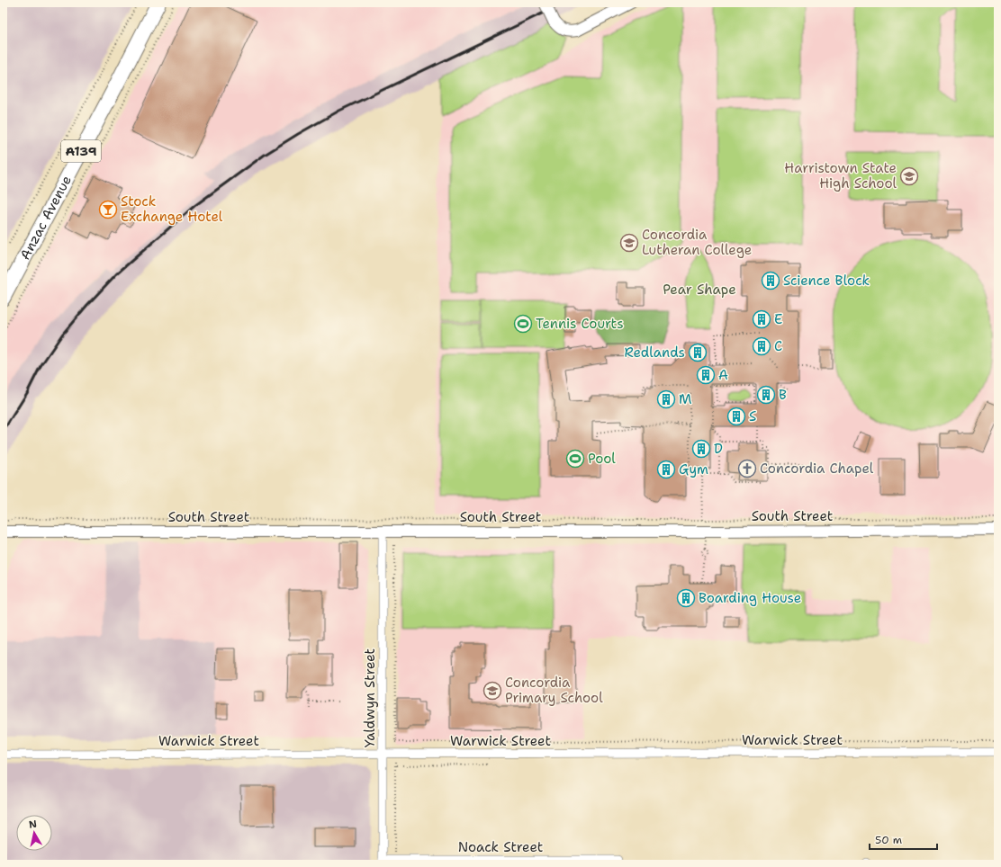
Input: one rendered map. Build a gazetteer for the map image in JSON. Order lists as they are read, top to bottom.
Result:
{
  "streets": {
    "highway": ["A139", "Anzac Avenue"],
    "street": [
      "South Street",
      "Yaldwyn Street",
      "Warwick Street",
      "Noack Street"
    ]
  },
  "crossings": [
    ["South Street", "Yaldwyn Street"],
    ["Yaldwyn Street", "Warwick Street"],
    ["Yaldwyn Street", "Noack Street"]
  ],
  "parks": ["Pear Shape"],
  "places": {
    "school or university": ["Harristown State High School", "Concordia Lutheran College", "Concordia Primary School"],
    "bar": ["Stock Exchange Hotel"],
    "building": [
      "Science Block",
      "E",
      "C",
      "Redlands",
      "A",
      "B",
      "M",
      "S",
      "D",
      "Gym",
      "Boarding House"
    ],
    "sports": ["Tennis Courts", "Pool"],
    "church": ["Concordia Chapel"]
  },
  "scale_bar": "50 m",
  "north": "top"
}
